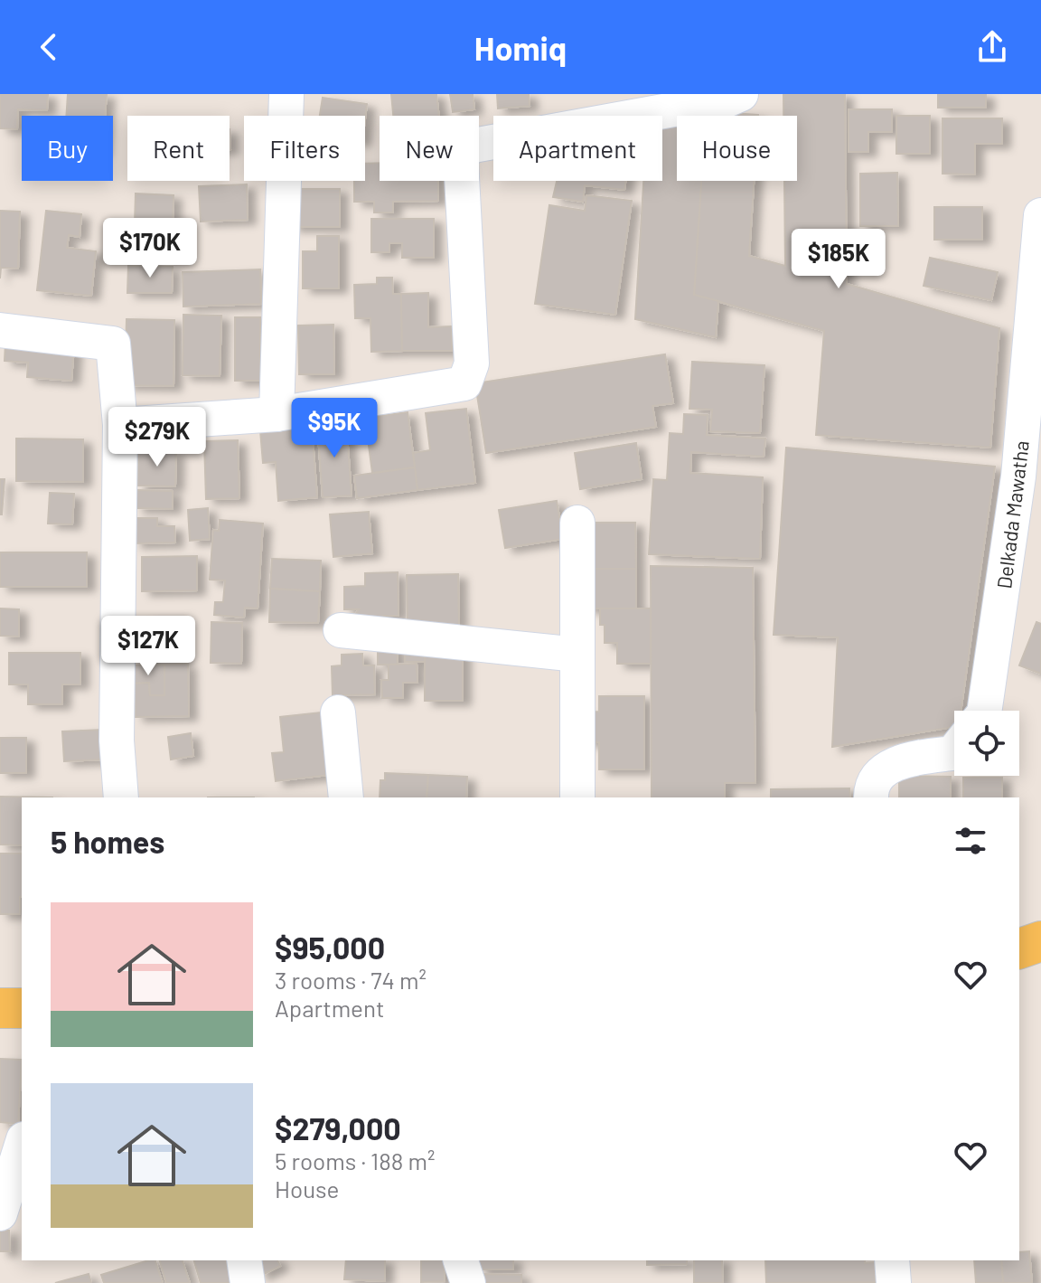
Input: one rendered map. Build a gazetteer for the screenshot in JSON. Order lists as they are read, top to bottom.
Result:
{
  "streets": {
    "street": ["Delkada Mawatha"]
  },
  "page": {
    "header": "Homiq",
    "chip": [
      "Buy",
      "Rent",
      "Filters",
      "New",
      "Apartment",
      "House"
    ],
    "price": [
      "$170K",
      "$185K",
      "$95K",
      "$279K",
      "$127K"
    ],
    "heading": "5 homes",
    "list": [
      {
        "name": "$95,000",
        "note": "3 rooms · 74 m² · Apartment"
      },
      {
        "name": "$279,000",
        "note": "5 rooms · 188 m² · House"
      }
    ]
  }
}
